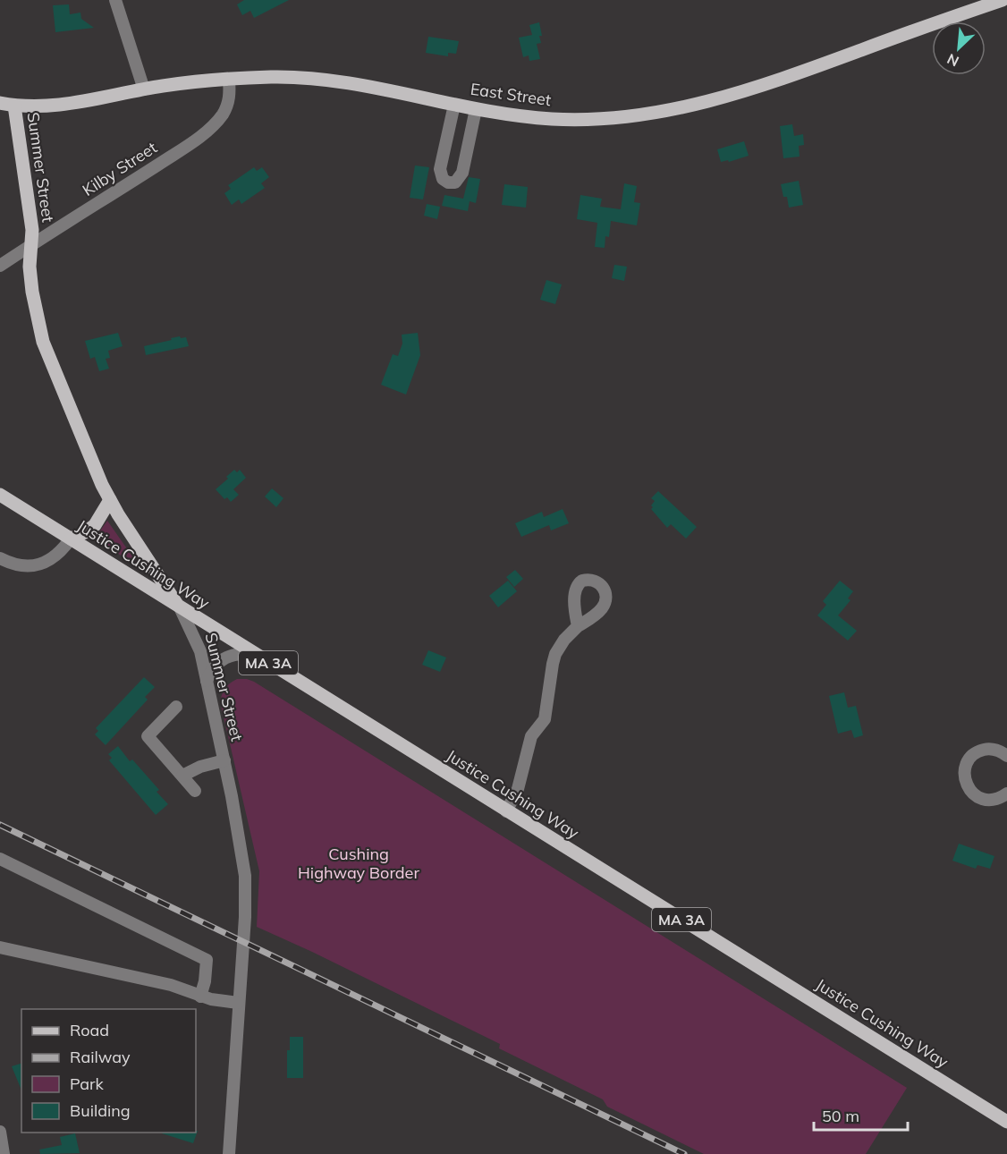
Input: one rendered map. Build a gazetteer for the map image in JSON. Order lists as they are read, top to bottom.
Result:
{
  "streets": {
    "main road": [
      "East Street",
      "Summer Street",
      "Justice Cushing Way",
      "MA 3A"
    ],
    "street": ["Kilby Street"]
  },
  "crossings": [
    ["East Street", "Summer Street"],
    ["East Street", "Kilby Street"],
    ["Summer Street", "Kilby Street"],
    ["Summer Street", "Justice Cushing Way"]
  ],
  "parks": ["Cushing Highway Border"],
  "legend": [
    "Road",
    "Railway",
    "Park",
    "Building"
  ],
  "scale_bar": "50 m",
  "north": "bottom left"
}
